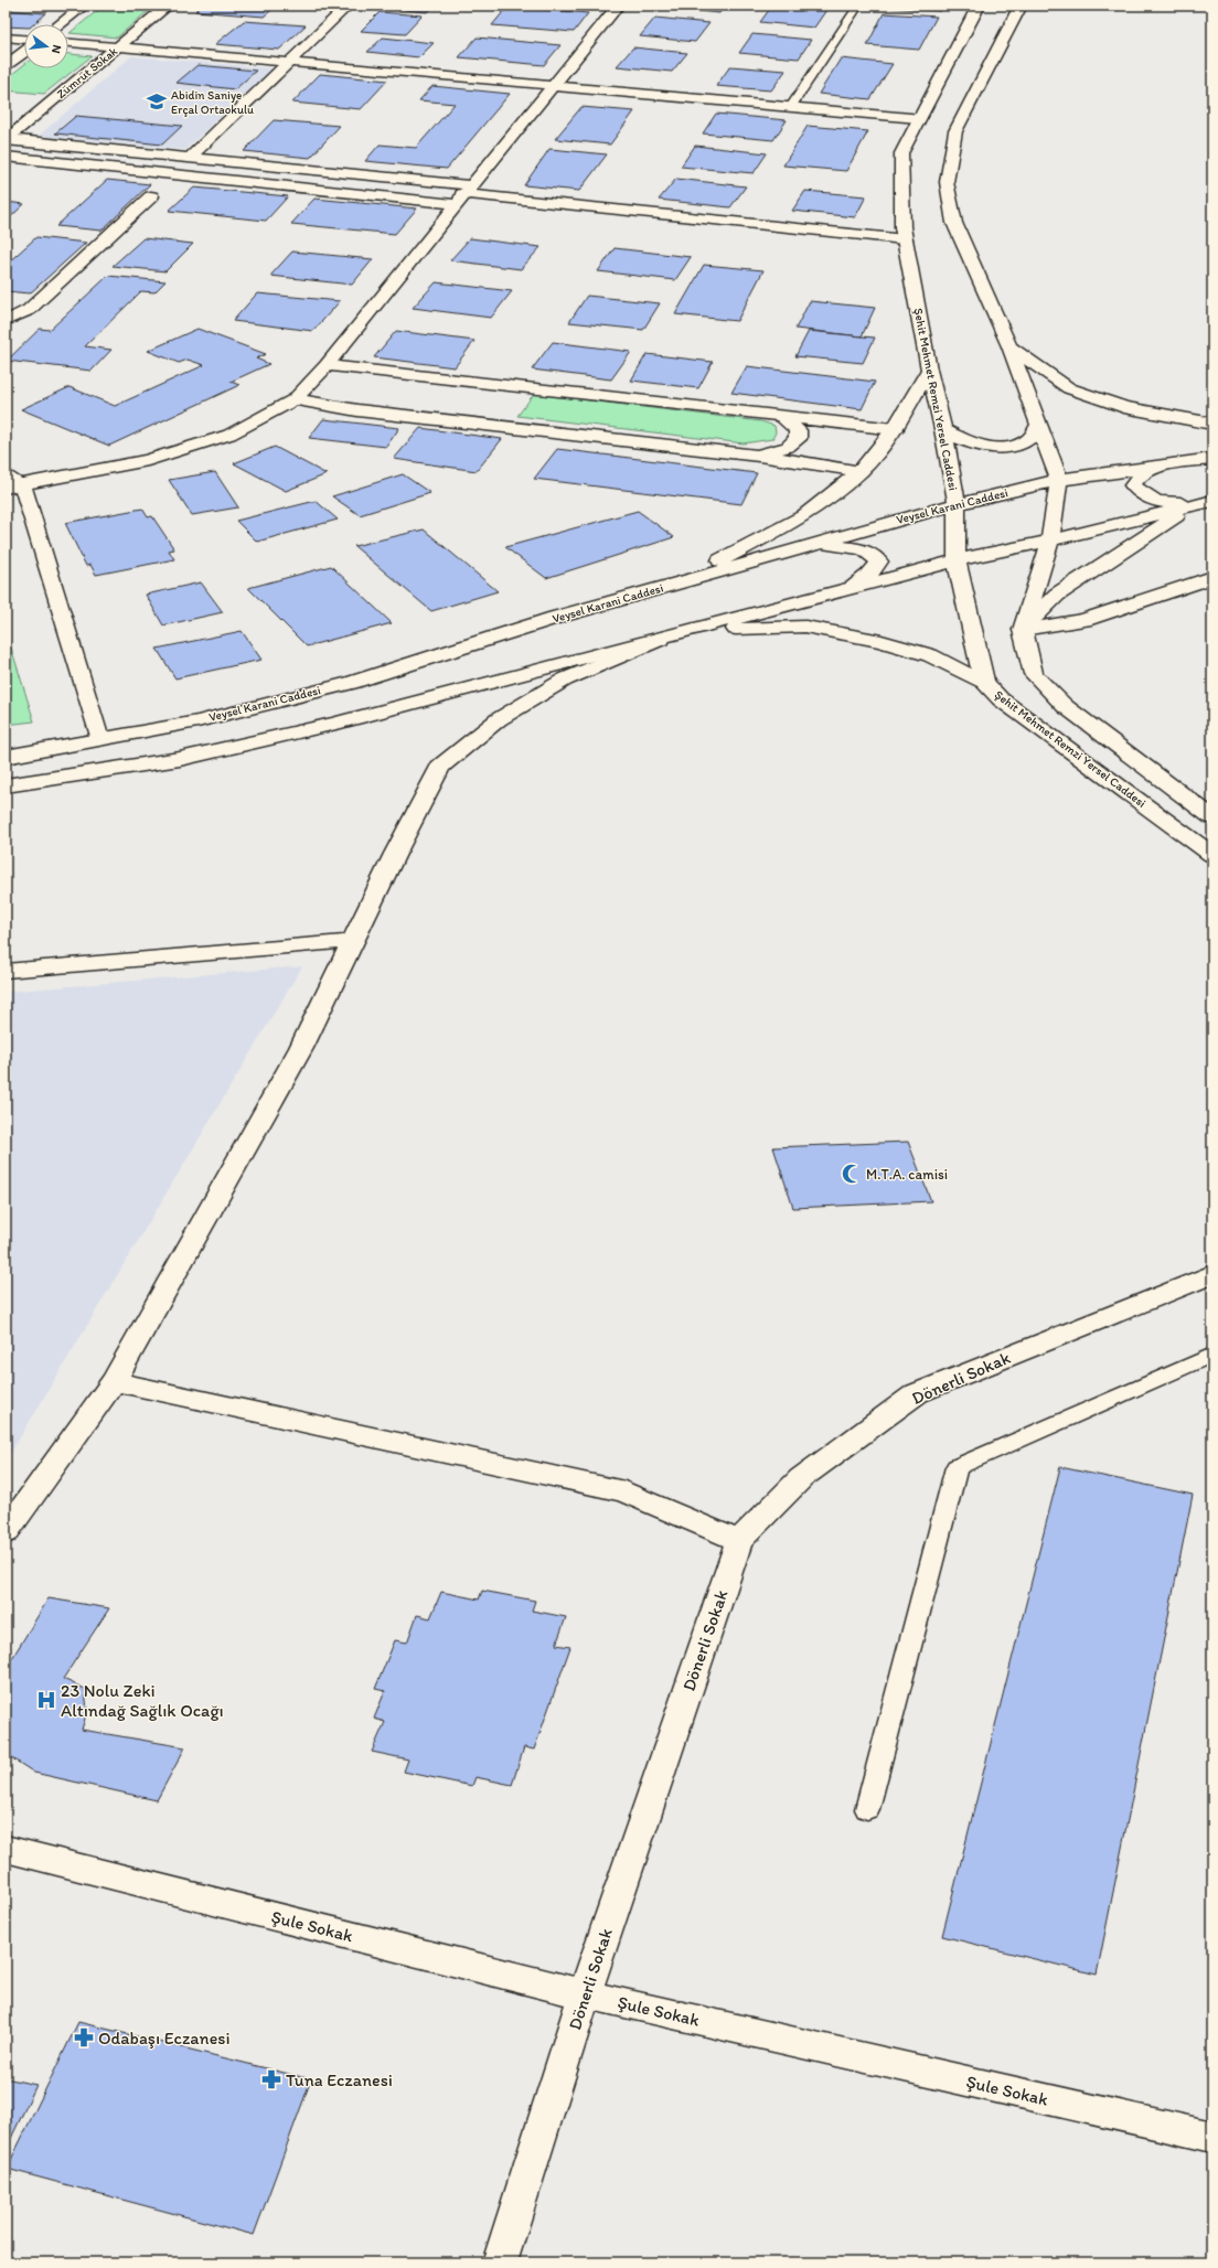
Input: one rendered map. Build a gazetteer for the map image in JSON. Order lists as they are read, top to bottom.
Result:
{
  "streets": {
    "street": [
      "Zümrüt Sokak",
      "Şehit Mehmet Remzi Yersel Caddesi",
      "Veysel Karani Caddesi",
      "Dönerli Sokak",
      "Şule Sokak"
    ]
  },
  "crossings": [
    ["Şehit Mehmet Remzi Yersel Caddesi", "Veysel Karani Caddesi"],
    ["Dönerli Sokak", "Şule Sokak"]
  ],
  "places": {
    "school or university": ["Abidin Saniye Erçal Ortaokulu"],
    "mosque": ["M.T.A. camisi"],
    "hospital": ["23 Nolu Zeki Altındağ Sağlık Ocağı"],
    "pharmacy": ["Odabaşı Eczanesi", "Tuna Eczanesi"]
  },
  "north": "right"
}
